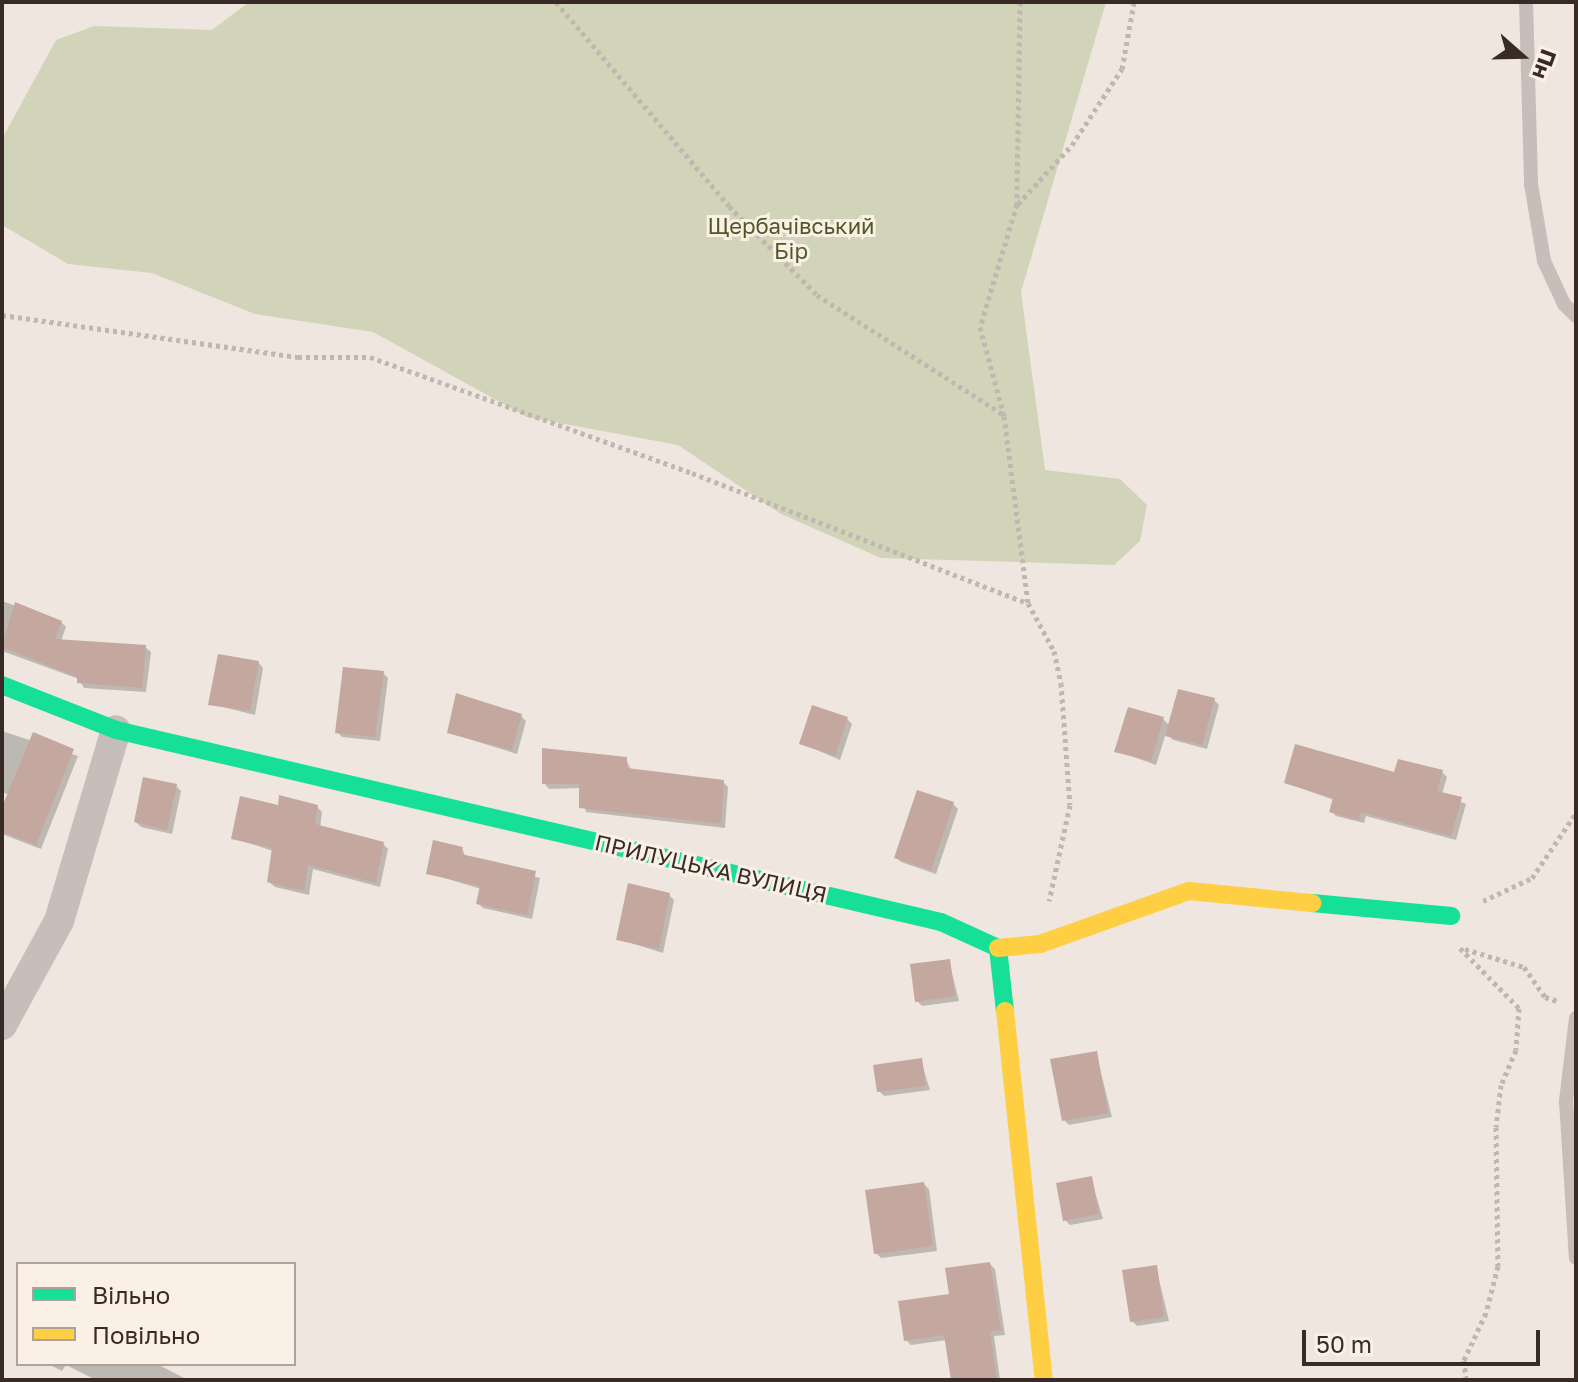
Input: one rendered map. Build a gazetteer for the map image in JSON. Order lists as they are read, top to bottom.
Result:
{
  "streets": {
    "street": ["ПРИЛУЦЬКА ВУЛИЦЯ"]
  },
  "parks": ["Щербачівський Бір"],
  "legend": ["Вільно", "Повільно"],
  "scale_bar": "50 m",
  "north": "right"
}
